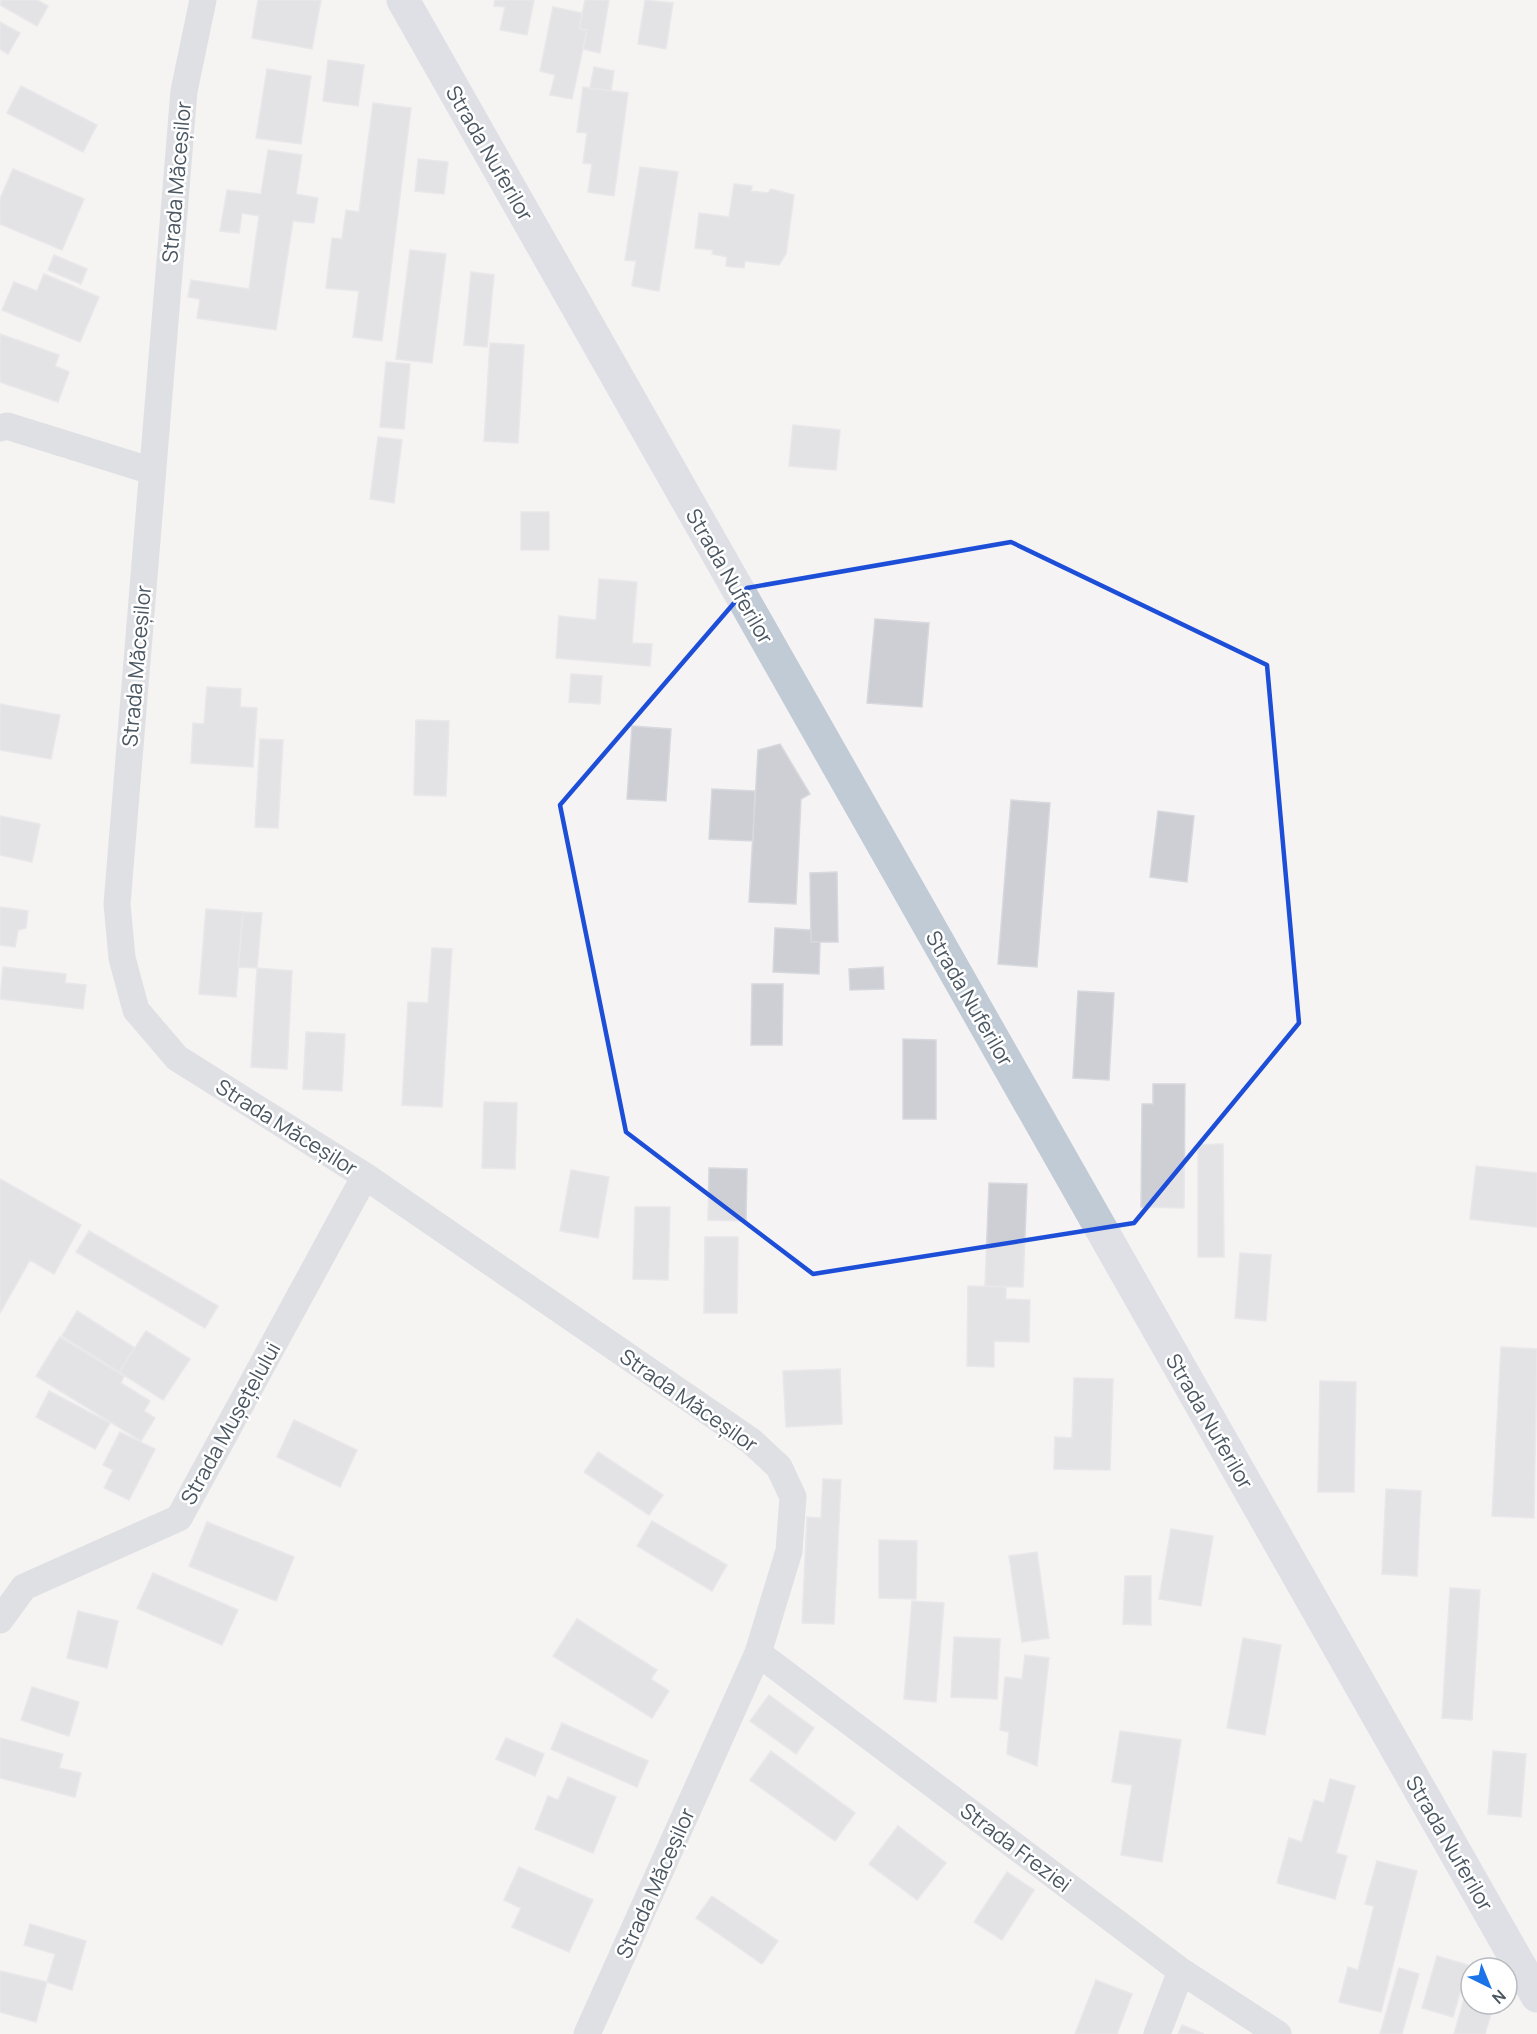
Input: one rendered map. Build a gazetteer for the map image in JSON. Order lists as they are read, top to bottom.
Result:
{
  "streets": {
    "main road": ["Strada Nuferilor"],
    "street": ["Strada Măceșilor", "Strada Mușețelului", "Strada Freziei"]
  },
  "crossings": [
    ["Strada Măceșilor", "Strada Mușețelului"],
    ["Strada Măceșilor", "Strada Freziei"]
  ],
  "north": "bottom right"
}
